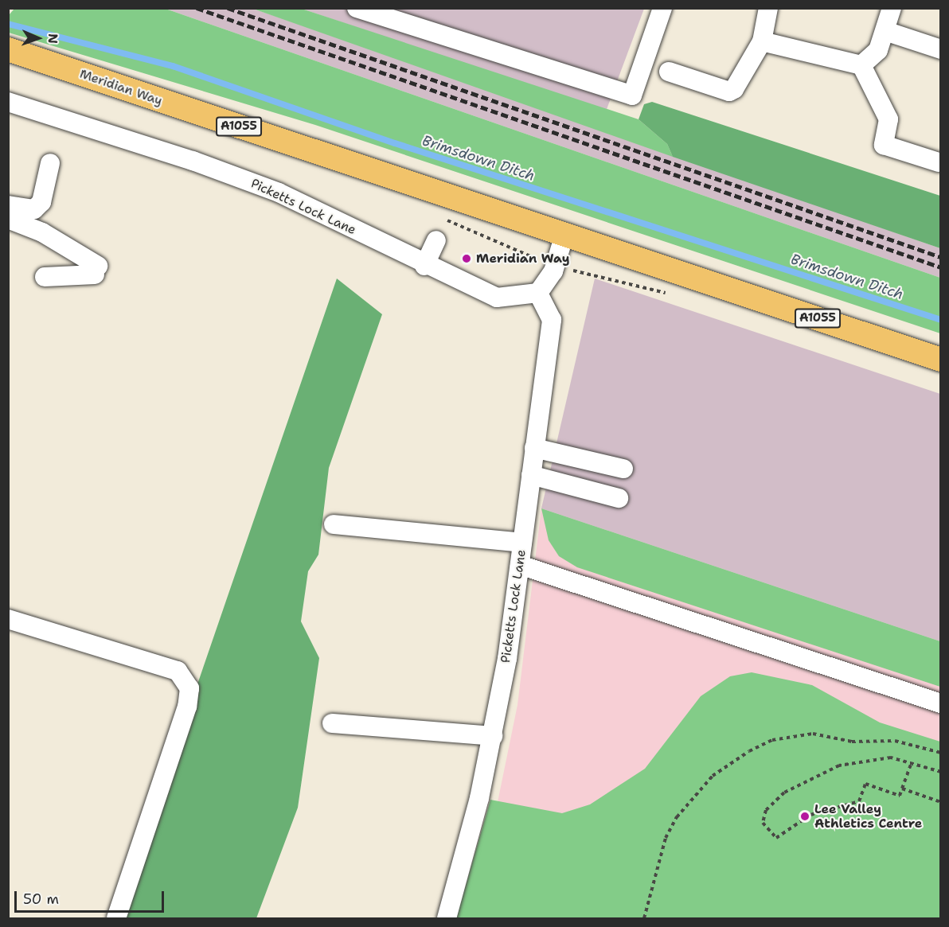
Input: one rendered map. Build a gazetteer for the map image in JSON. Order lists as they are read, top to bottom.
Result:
{
  "streets": {
    "main road": ["Meridian Way", "A1055"],
    "street": ["Picketts Lock Lane"]
  },
  "water": ["Brimsdown Ditch"],
  "places": ["Meridian Way", "Lee Valley Athletics Centre"],
  "scale_bar": "50 m",
  "north": "right"
}
